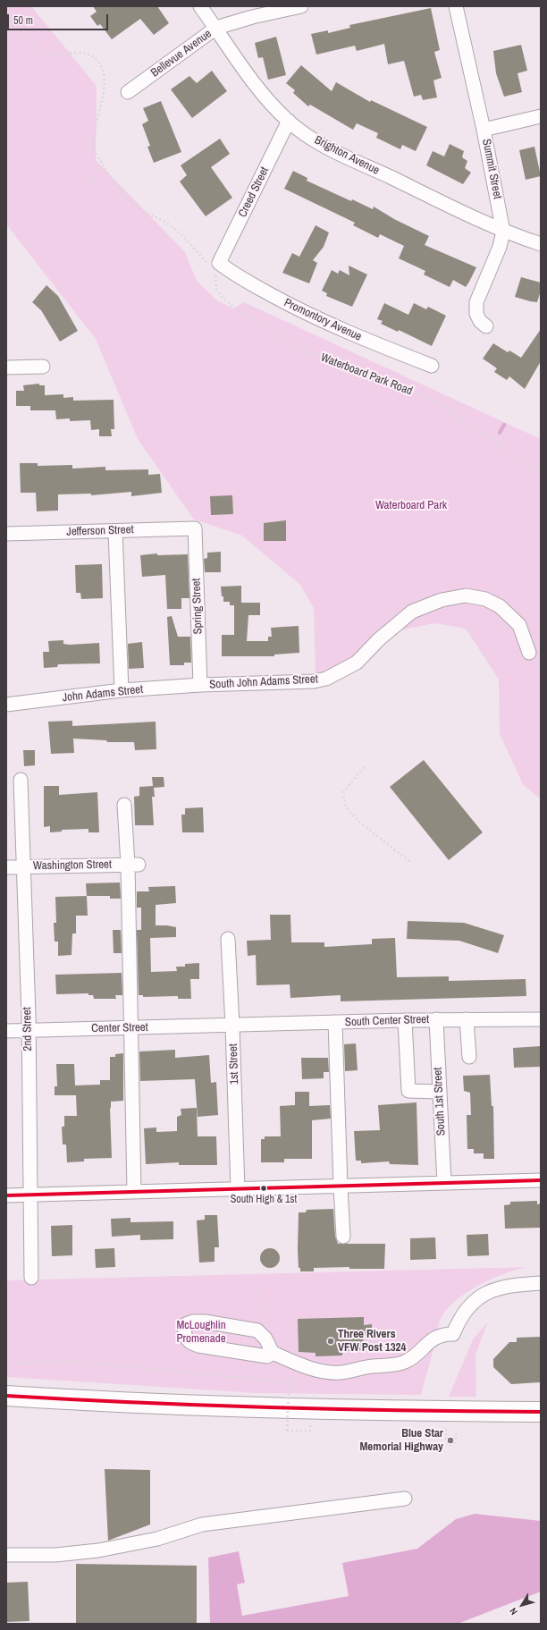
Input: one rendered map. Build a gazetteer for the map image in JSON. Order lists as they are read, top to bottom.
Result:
{
  "streets": {
    "street": [
      "Bellevue Avenue",
      "Brighton Avenue",
      "Summit Street",
      "Creed Street",
      "Promontory Avenue",
      "Jefferson Street",
      "Spring Street",
      "South John Adams Street",
      "John Adams Street",
      "Washington Street",
      "South Center Street",
      "Center Street",
      "2nd Street",
      "1st Street",
      "South 1st Street"
    ],
    "path": ["Waterboard Park Road"]
  },
  "crossings": [
    ["Bellevue Avenue", "Brighton Avenue"],
    ["Brighton Avenue", "Summit Street"],
    ["Brighton Avenue", "Creed Street"],
    ["Creed Street", "Promontory Avenue"],
    ["Creed Street", "Waterboard Park Road"],
    ["Promontory Avenue", "Waterboard Park Road"],
    ["Jefferson Street", "Spring Street"],
    ["Spring Street", "South John Adams Street"],
    ["Spring Street", "John Adams Street"],
    ["South John Adams Street", "John Adams Street"],
    ["Washington Street", "2nd Street"],
    ["South Center Street", "Center Street"],
    ["South Center Street", "1st Street"],
    ["South Center Street", "South 1st Street"],
    ["Center Street", "2nd Street"],
    ["Center Street", "1st Street"]
  ],
  "parks": ["Waterboard Park", "McLoughlin Promenade"],
  "places": ["South High & 1st", "Three Rivers VFW Post 1324", "Blue Star Memorial Highway"],
  "scale_bar": "50 m",
  "north": "bottom left"
}
